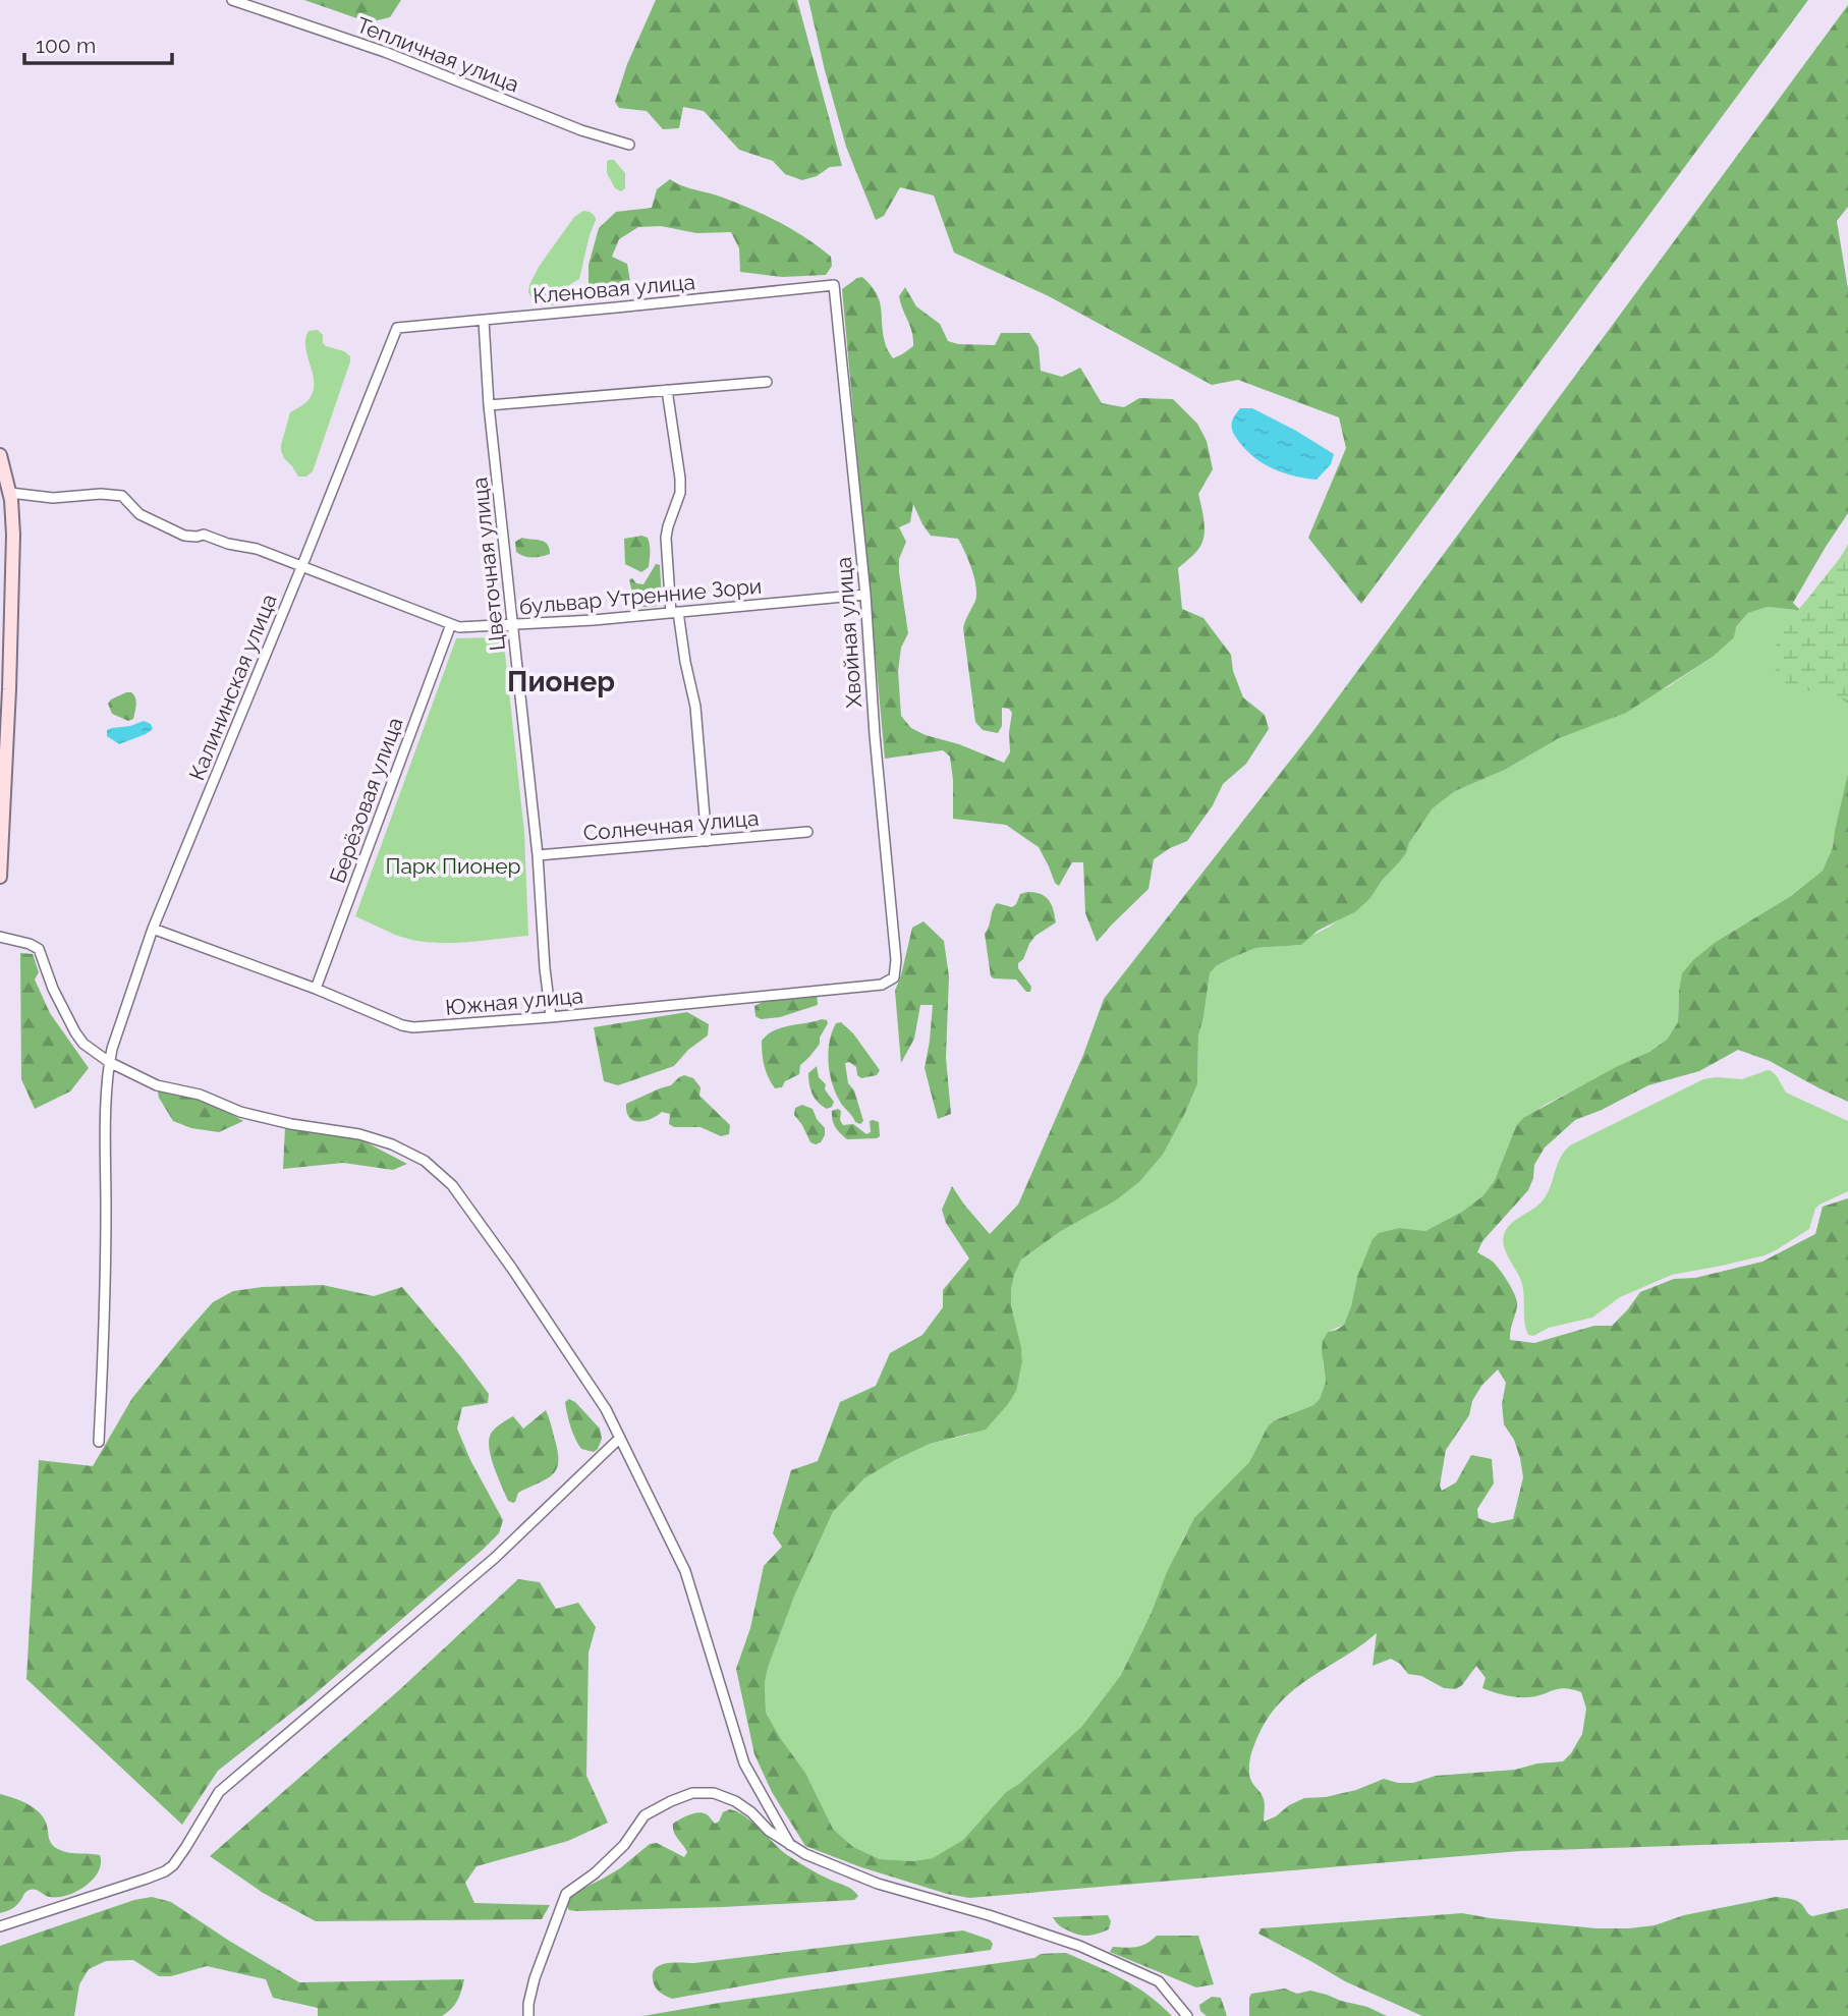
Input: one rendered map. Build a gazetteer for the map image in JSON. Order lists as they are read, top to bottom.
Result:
{
  "streets": {
    "street": [
      "Тепличная улица",
      "Кленовая улица",
      "Цветочная улица",
      "бульвар Утренние Зори",
      "Хвойная улица",
      "Калининская улица",
      "Берёзовая улица",
      "Солнечная улица",
      "Южная улица"
    ]
  },
  "crossings": [
    ["Кленовая улица", "Цветочная улица"],
    ["Кленовая улица", "Хвойная улица"],
    ["Кленовая улица", "Калининская улица"],
    ["Цветочная улица", "бульвар Утренние Зори"],
    ["Цветочная улица", "Солнечная улица"],
    ["Цветочная улица", "Южная улица"],
    ["бульвар Утренние Зори", "Хвойная улица"],
    ["бульвар Утренние Зори", "Калининская улица"],
    ["бульвар Утренние Зори", "Берёзовая улица"],
    ["Хвойная улица", "Южная улица"],
    ["Калининская улица", "Южная улица"],
    ["Берёзовая улица", "Южная улица"]
  ],
  "districts": ["Пионер"],
  "parks": ["Парк Пионер"],
  "scale_bar": "100 m"
}
